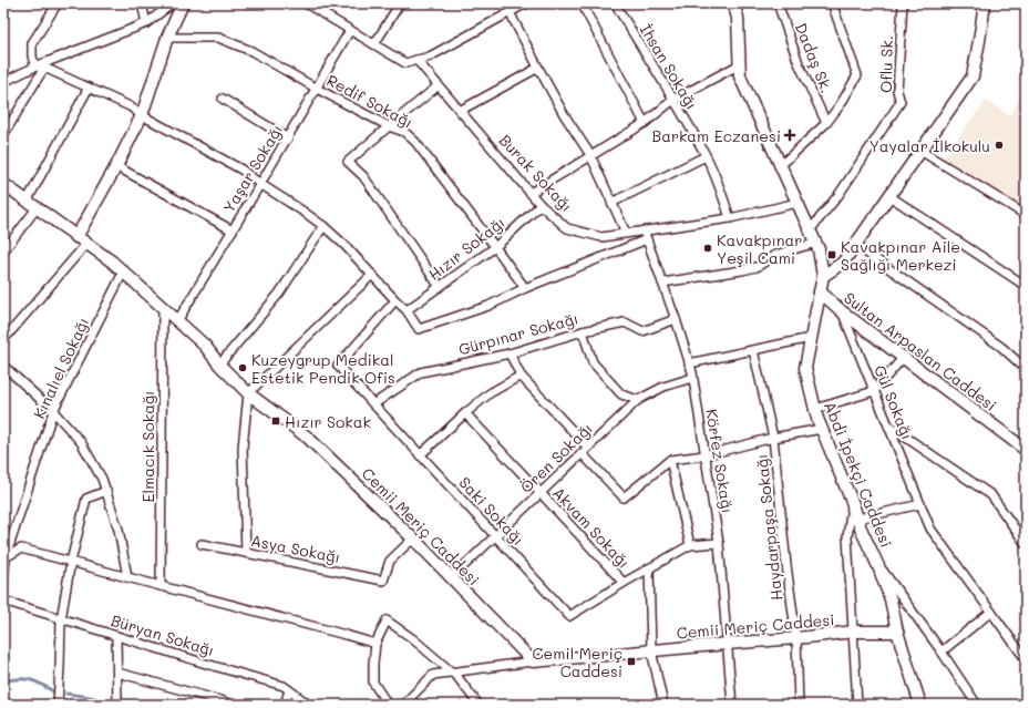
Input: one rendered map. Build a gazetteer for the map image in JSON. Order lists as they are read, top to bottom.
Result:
{
  "streets": {
    "street": [
      "Dadaş Sk.",
      "Oflu Sk.",
      "İhsan Sokağı",
      "Redif Sokağı",
      "Yaşar Sokağı",
      "Burak Sokağı",
      "Hızır Sokağı",
      "Gürpınar Sokağı",
      "Sultan Arpaslan Caddesi",
      "Kınalıel Sokağı",
      "Gül Sokağı",
      "Elmacık Sokağı",
      "Ören Sokağı",
      "Körfez Sokağı",
      "Abdi İpekçi Caddesi",
      "Saki Sokağı",
      "Cemii Meriç Caddesi",
      "Akvam Sokağı",
      "Haydarpaşa Sokağı",
      "Asya Sokağı",
      "Büryan Sokağı"
    ]
  },
  "crossings": [
    ["Oflu Sk.", "Abdi İpekçi Caddesi"],
    ["İhsan Sokağı", "Burak Sokağı"],
    ["Redif Sokağı", "Yaşar Sokağı"],
    ["Redif Sokağı", "Hızır Sokağı"],
    ["Yaşar Sokağı", "Cemii Meriç Caddesi"],
    ["Burak Sokağı", "Hızır Sokağı"],
    ["Burak Sokağı", "Körfez Sokağı"],
    ["Burak Sokağı", "Abdi İpekçi Caddesi"],
    ["Gürpınar Sokağı", "Körfez Sokağı"],
    ["Gürpınar Sokağı", "Saki Sokağı"],
    ["Sultan Arpaslan Caddesi", "Gül Sokağı"],
    ["Sultan Arpaslan Caddesi", "Abdi İpekçi Caddesi"],
    ["Kınalıel Sokağı", "Cemii Meriç Caddesi"],
    ["Elmacık Sokağı", "Cemii Meriç Caddesi"],
    ["Ören Sokağı", "Körfez Sokağı"],
    ["Ören Sokağı", "Saki Sokağı"],
    ["Ören Sokağı", "Cemii Meriç Caddesi"],
    ["Ören Sokağı", "Akvam Sokağı"],
    ["Körfez Sokağı", "Saki Sokağı"],
    ["Körfez Sokağı", "Cemii Meriç Caddesi"],
    ["Abdi İpekçi Caddesi", "Cemii Meriç Caddesi"],
    ["Saki Sokağı", "Akvam Sokağı"],
    ["Cemii Meriç Caddesi", "Haydarpaşa Sokağı"],
    ["Cemii Meriç Caddesi", "Asya Sokağı"]
  ],
  "places": {
    "health": ["Barkam Eczanesi"],
    "other": ["Yayalar İlkokulu", "Kavakpınar Yeşil Cami", "Kuzeygrup Medikal Estetik Pendik Ofis"],
    "transit": ["Kavakpınar Aile Sağlığı Merkezi", "Hızır Sokak", "Cemil Meriç Caddesi"]
  }
}
